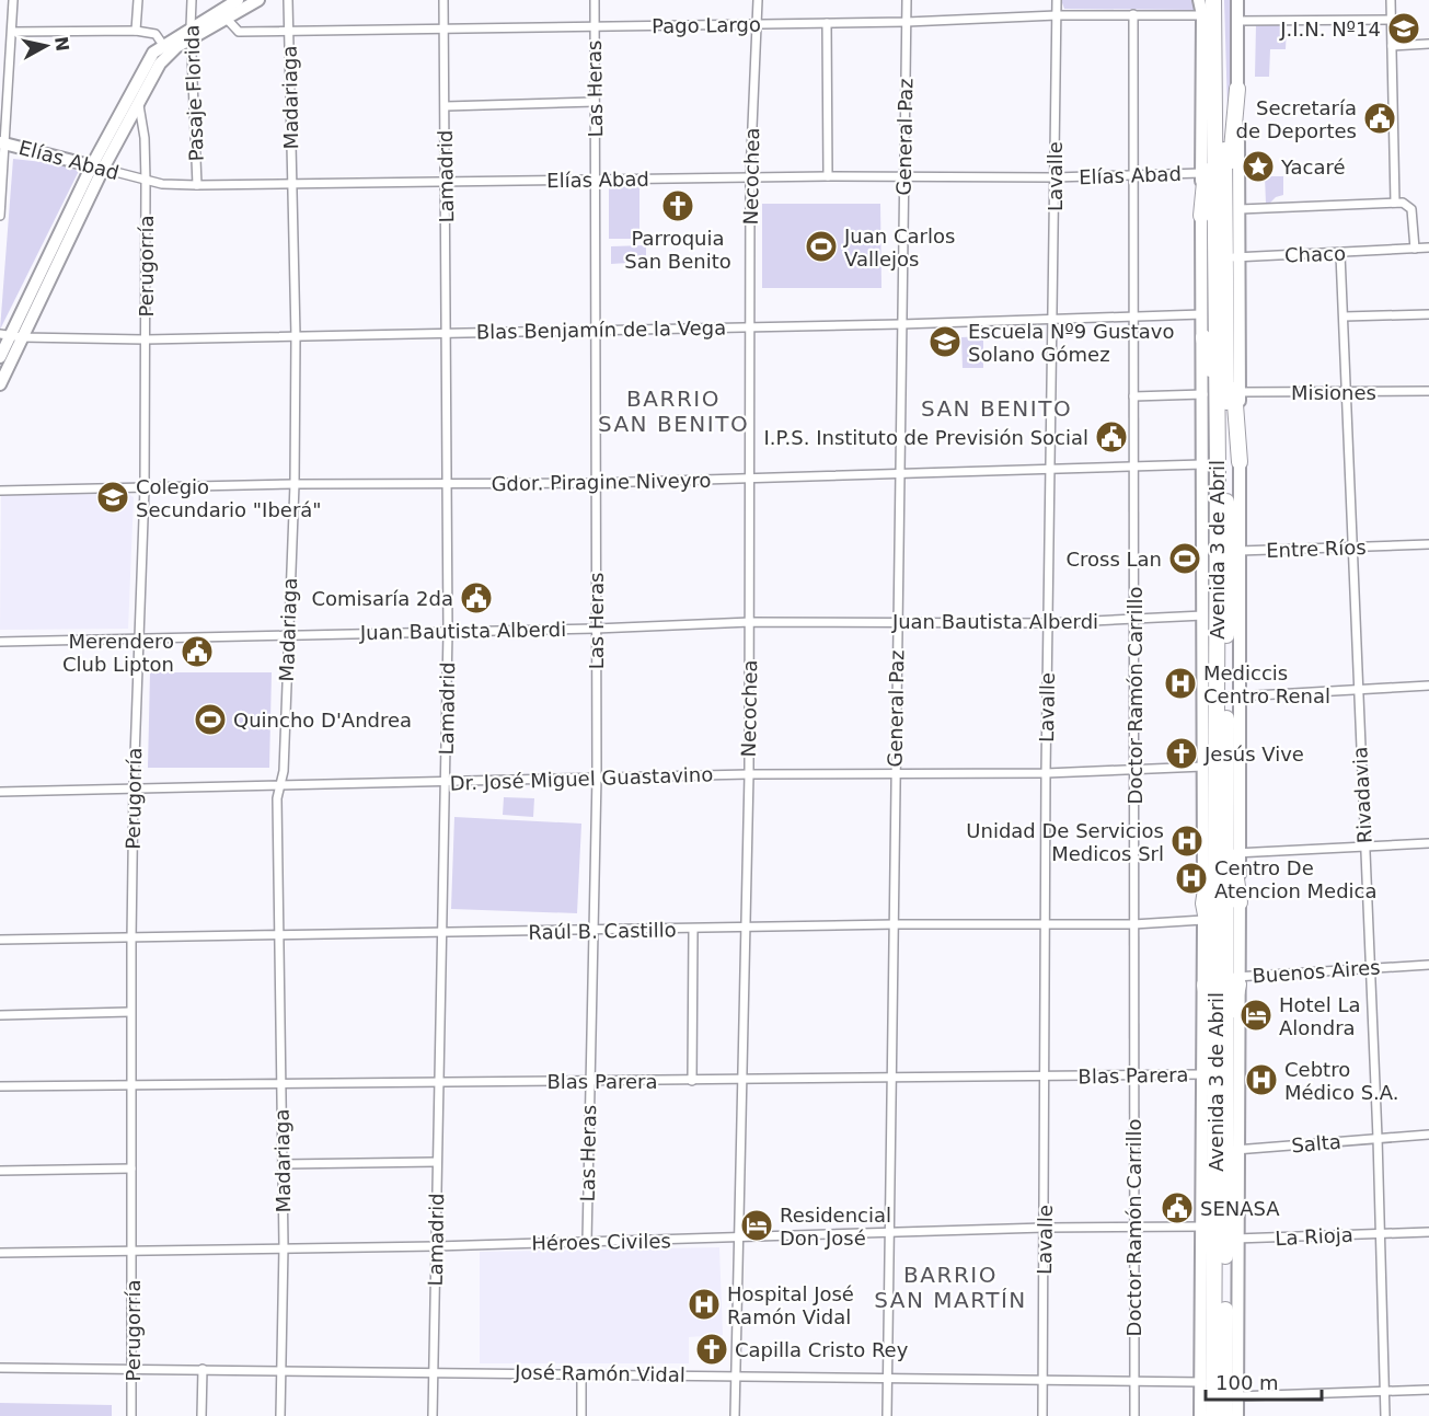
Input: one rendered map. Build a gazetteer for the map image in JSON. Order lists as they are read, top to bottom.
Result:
{
  "streets": {
    "highway": ["Avenida 3 de Abril"],
    "main road": ["Elías Abad"],
    "street": [
      "Pago Largo",
      "Las Heras",
      "Pasaje Florida",
      "Madariaga",
      "General Paz",
      "Lamadrid",
      "Necochea",
      "Lavalle",
      "Chaco",
      "Perugorría",
      "Blas Benjamín de la Vega",
      "Misiones",
      "Gdor. Piragine Niveyro",
      "Entre Ríos",
      "Juan Bautista Alberdi",
      "Doctor Ramón Carrillo",
      "Dr. José Miguel Guastavino",
      "Rivadavia",
      "Raúl B. Castillo",
      "Buenos Aires",
      "Blas Parera",
      "Salta",
      "La Rioja",
      "Héroes Civiles",
      "José Ramón Vidal"
    ]
  },
  "crossings": [
    ["Pago Largo", "Las Heras"],
    ["Pago Largo", "Madariaga"],
    ["Pago Largo", "General Paz"],
    ["Pago Largo", "Lamadrid"],
    ["Pago Largo", "Necochea"],
    ["Pago Largo", "Lavalle"],
    ["Pago Largo", "Avenida 3 de Abril"],
    ["Pago Largo", "Doctor Ramón Carrillo"],
    ["Las Heras", "Elías Abad"],
    ["Las Heras", "Blas Benjamín de la Vega"],
    ["Las Heras", "Gdor. Piragine Niveyro"],
    ["Las Heras", "Juan Bautista Alberdi"],
    ["Las Heras", "Dr. José Miguel Guastavino"],
    ["Las Heras", "Raúl B. Castillo"],
    ["Las Heras", "Blas Parera"],
    ["Las Heras", "Héroes Civiles"],
    ["Pasaje Florida", "Elías Abad"],
    ["Madariaga", "Elías Abad"],
    ["Madariaga", "Blas Benjamín de la Vega"],
    ["Madariaga", "Gdor. Piragine Niveyro"],
    ["Madariaga", "Juan Bautista Alberdi"],
    ["Madariaga", "Dr. José Miguel Guastavino"],
    ["Madariaga", "Raúl B. Castillo"],
    ["Madariaga", "Blas Parera"],
    ["Madariaga", "Héroes Civiles"],
    ["Madariaga", "José Ramón Vidal"],
    ["General Paz", "Elías Abad"],
    ["General Paz", "Blas Benjamín de la Vega"],
    ["General Paz", "Gdor. Piragine Niveyro"],
    ["General Paz", "Juan Bautista Alberdi"],
    ["General Paz", "Dr. José Miguel Guastavino"],
    ["General Paz", "Raúl B. Castillo"],
    ["General Paz", "Blas Parera"],
    ["General Paz", "Héroes Civiles"],
    ["General Paz", "José Ramón Vidal"],
    ["Elías Abad", "Lamadrid"],
    ["Elías Abad", "Necochea"],
    ["Elías Abad", "Lavalle"],
    ["Elías Abad", "Perugorría"],
    ["Elías Abad", "Avenida 3 de Abril"],
    ["Elías Abad", "Doctor Ramón Carrillo"],
    ["Lamadrid", "Blas Benjamín de la Vega"],
    ["Lamadrid", "Gdor. Piragine Niveyro"],
    ["Lamadrid", "Juan Bautista Alberdi"],
    ["Lamadrid", "Dr. José Miguel Guastavino"],
    ["Lamadrid", "Raúl B. Castillo"],
    ["Lamadrid", "Blas Parera"],
    ["Lamadrid", "Héroes Civiles"],
    ["Lamadrid", "José Ramón Vidal"],
    ["Necochea", "Blas Benjamín de la Vega"],
    ["Necochea", "Gdor. Piragine Niveyro"],
    ["Necochea", "Juan Bautista Alberdi"],
    ["Necochea", "Dr. José Miguel Guastavino"],
    ["Necochea", "Raúl B. Castillo"],
    ["Necochea", "Blas Parera"],
    ["Necochea", "Héroes Civiles"],
    ["Necochea", "José Ramón Vidal"],
    ["Lavalle", "Blas Benjamín de la Vega"],
    ["Lavalle", "Gdor. Piragine Niveyro"],
    ["Lavalle", "Juan Bautista Alberdi"],
    ["Lavalle", "Dr. José Miguel Guastavino"],
    ["Lavalle", "Raúl B. Castillo"],
    ["Lavalle", "Blas Parera"],
    ["Lavalle", "Héroes Civiles"],
    ["Lavalle", "José Ramón Vidal"],
    ["Chaco", "Avenida 3 de Abril"],
    ["Chaco", "Rivadavia"],
    ["Perugorría", "Blas Benjamín de la Vega"],
    ["Perugorría", "Gdor. Piragine Niveyro"],
    ["Perugorría", "Juan Bautista Alberdi"],
    ["Perugorría", "Dr. José Miguel Guastavino"],
    ["Perugorría", "Raúl B. Castillo"],
    ["Perugorría", "Blas Parera"],
    ["Perugorría", "Héroes Civiles"],
    ["Perugorría", "José Ramón Vidal"],
    ["Blas Benjamín de la Vega", "Avenida 3 de Abril"],
    ["Blas Benjamín de la Vega", "Doctor Ramón Carrillo"],
    ["Misiones", "Avenida 3 de Abril"],
    ["Misiones", "Rivadavia"],
    ["Gdor. Piragine Niveyro", "Avenida 3 de Abril"],
    ["Gdor. Piragine Niveyro", "Doctor Ramón Carrillo"],
    ["Entre Ríos", "Avenida 3 de Abril"],
    ["Entre Ríos", "Rivadavia"],
    ["Avenida 3 de Abril", "Juan Bautista Alberdi"],
    ["Avenida 3 de Abril", "Dr. José Miguel Guastavino"],
    ["Avenida 3 de Abril", "Raúl B. Castillo"],
    ["Avenida 3 de Abril", "Buenos Aires"],
    ["Avenida 3 de Abril", "Blas Parera"],
    ["Avenida 3 de Abril", "Salta"],
    ["Avenida 3 de Abril", "La Rioja"],
    ["Avenida 3 de Abril", "Héroes Civiles"],
    ["Avenida 3 de Abril", "José Ramón Vidal"],
    ["Juan Bautista Alberdi", "Doctor Ramón Carrillo"],
    ["Doctor Ramón Carrillo", "Dr. José Miguel Guastavino"],
    ["Doctor Ramón Carrillo", "Raúl B. Castillo"],
    ["Doctor Ramón Carrillo", "Blas Parera"],
    ["Doctor Ramón Carrillo", "Héroes Civiles"],
    ["Doctor Ramón Carrillo", "José Ramón Vidal"],
    ["Rivadavia", "Buenos Aires"],
    ["Rivadavia", "Salta"],
    ["Rivadavia", "La Rioja"],
    ["Rivadavia", "José Ramón Vidal"],
    ["La Rioja", "Héroes Civiles"]
  ],
  "districts": ["BARRIO SAN BENITO", "SAN BENITO", "BARRIO SAN MARTÍN"],
  "places": {
    "school or university": ["J.I.N. Nº14", "Escuela Nº9 Gustavo Solano Gómez", "Colegio Secundario \"Iberá\""],
    "public building": [
      "Secretaría de Deportes",
      "I.P.S. Instituto de Previsión Social",
      "Comisaría 2da",
      "Merendero Club Lipton",
      "SENASA"
    ],
    "place": ["Yacaré"],
    "church": ["Parroquia San Benito", "Jesús Vive", "Capilla Cristo Rey"],
    "sports": ["Juan Carlos Vallejos", "Cross Lan", "Quincho D'Andrea"],
    "hospital": [
      "Mediccis Centro Renal",
      "Unidad De Servicios Medicos Srl",
      "Centro De Atencion Medica",
      "Cebtro Médico S.A.",
      "Hospital José Ramón Vidal"
    ],
    "hotel": ["Hotel La Alondra", "Residencial Don José"]
  },
  "scale_bar": "100 m",
  "north": "right"
}
